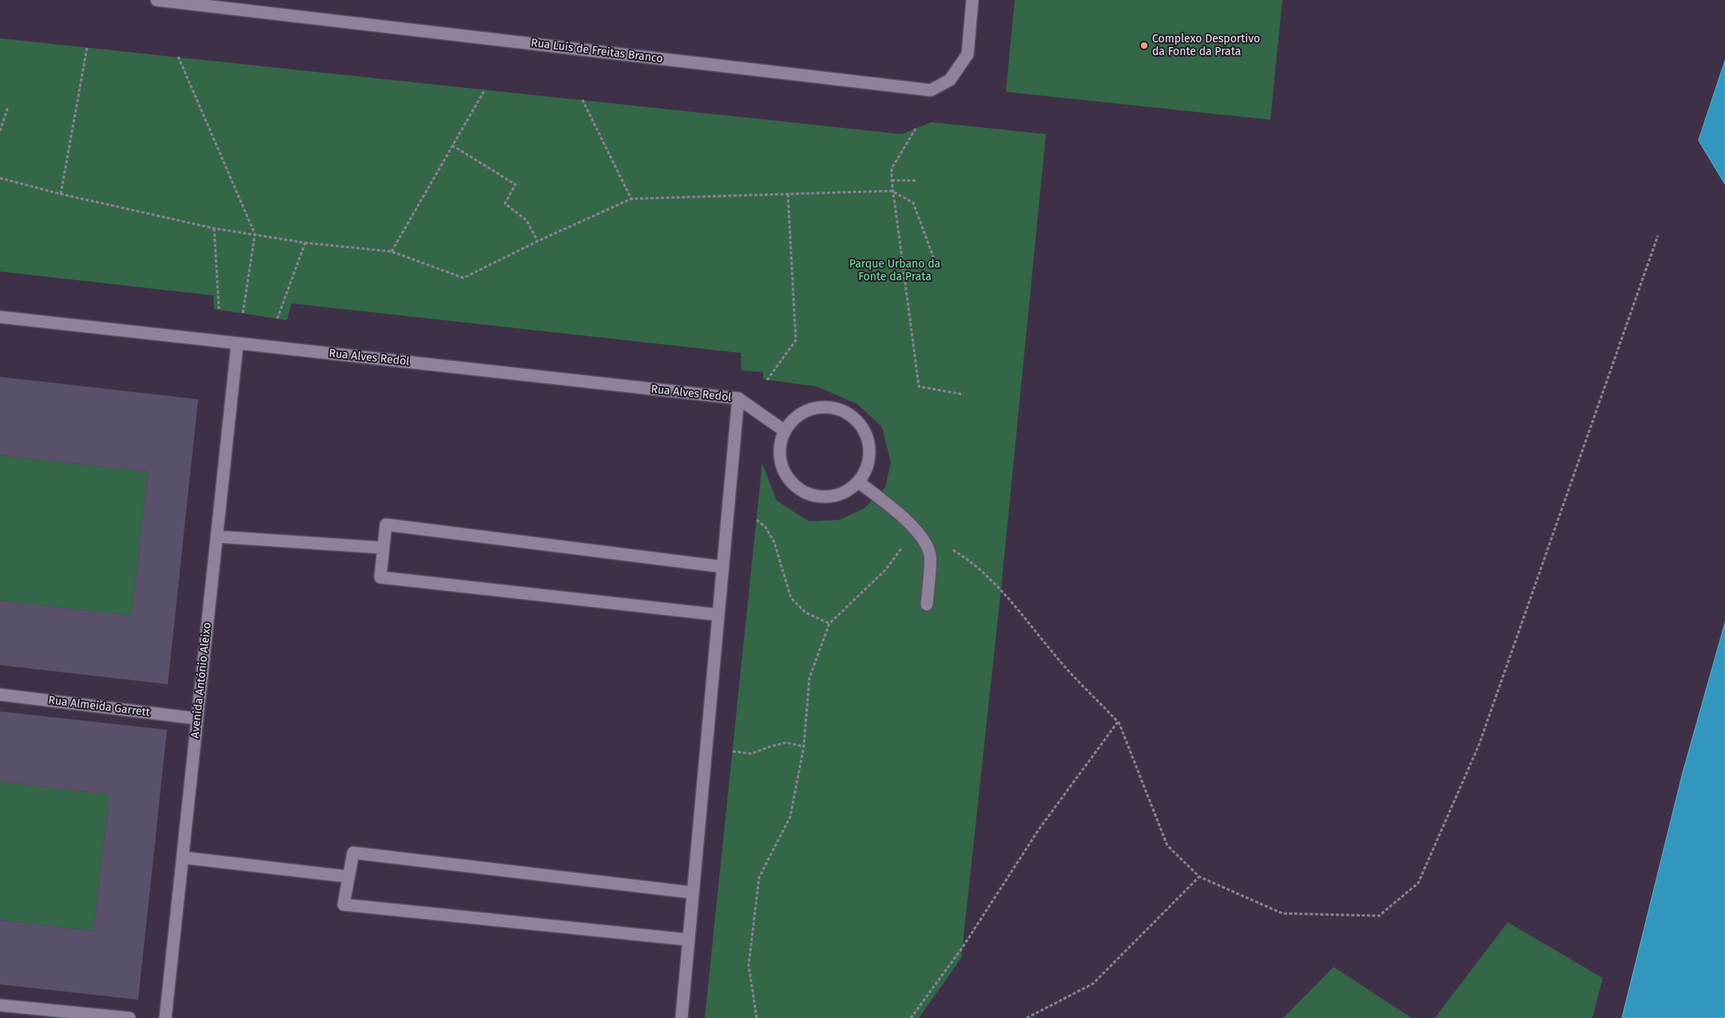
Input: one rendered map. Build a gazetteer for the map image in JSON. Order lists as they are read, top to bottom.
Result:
{
  "streets": {
    "street": [
      "Rua Luís de Freitas Branco",
      "Rua Alves Redol",
      "Avenida António Aleixo",
      "Rua Almeida Garrett"
    ]
  },
  "crossings": [
    ["Rua Alves Redol", "Avenida António Aleixo"],
    ["Avenida António Aleixo", "Rua Almeida Garrett"]
  ],
  "parks": ["Parque Urbano da Fonte da Prata"],
  "places": ["Complexo Desportivo da Fonte da Prata"]
}
